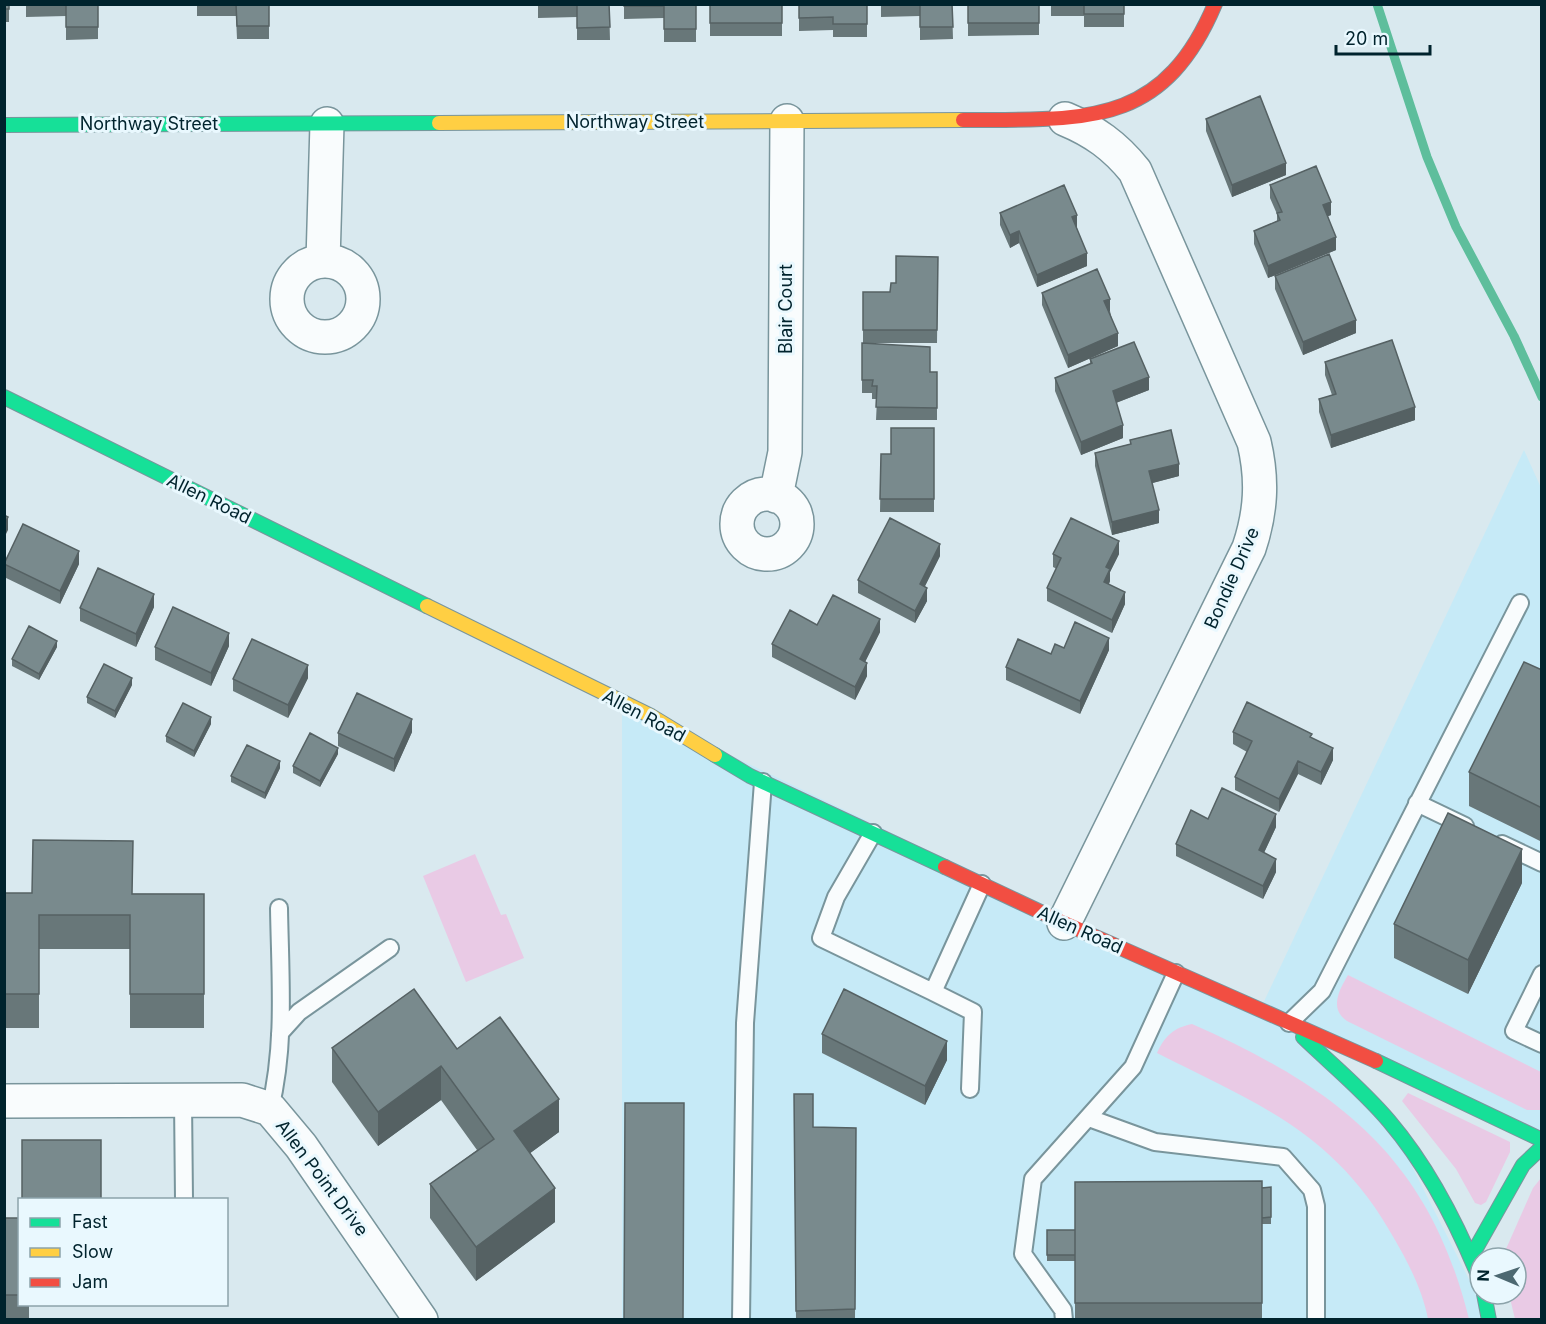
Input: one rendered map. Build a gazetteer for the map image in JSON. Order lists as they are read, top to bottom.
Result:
{
  "streets": {
    "main road": ["Northway Street", "Allen Road"],
    "street": ["Blair Court", "Bondie Drive", "Allen Point Drive"]
  },
  "crossings": [
    ["Northway Street", "Blair Court"],
    ["Northway Street", "Bondie Drive"],
    ["Allen Road", "Bondie Drive"]
  ],
  "legend": ["Fast", "Slow", "Jam"],
  "scale_bar": "20 m",
  "north": "left"
}
